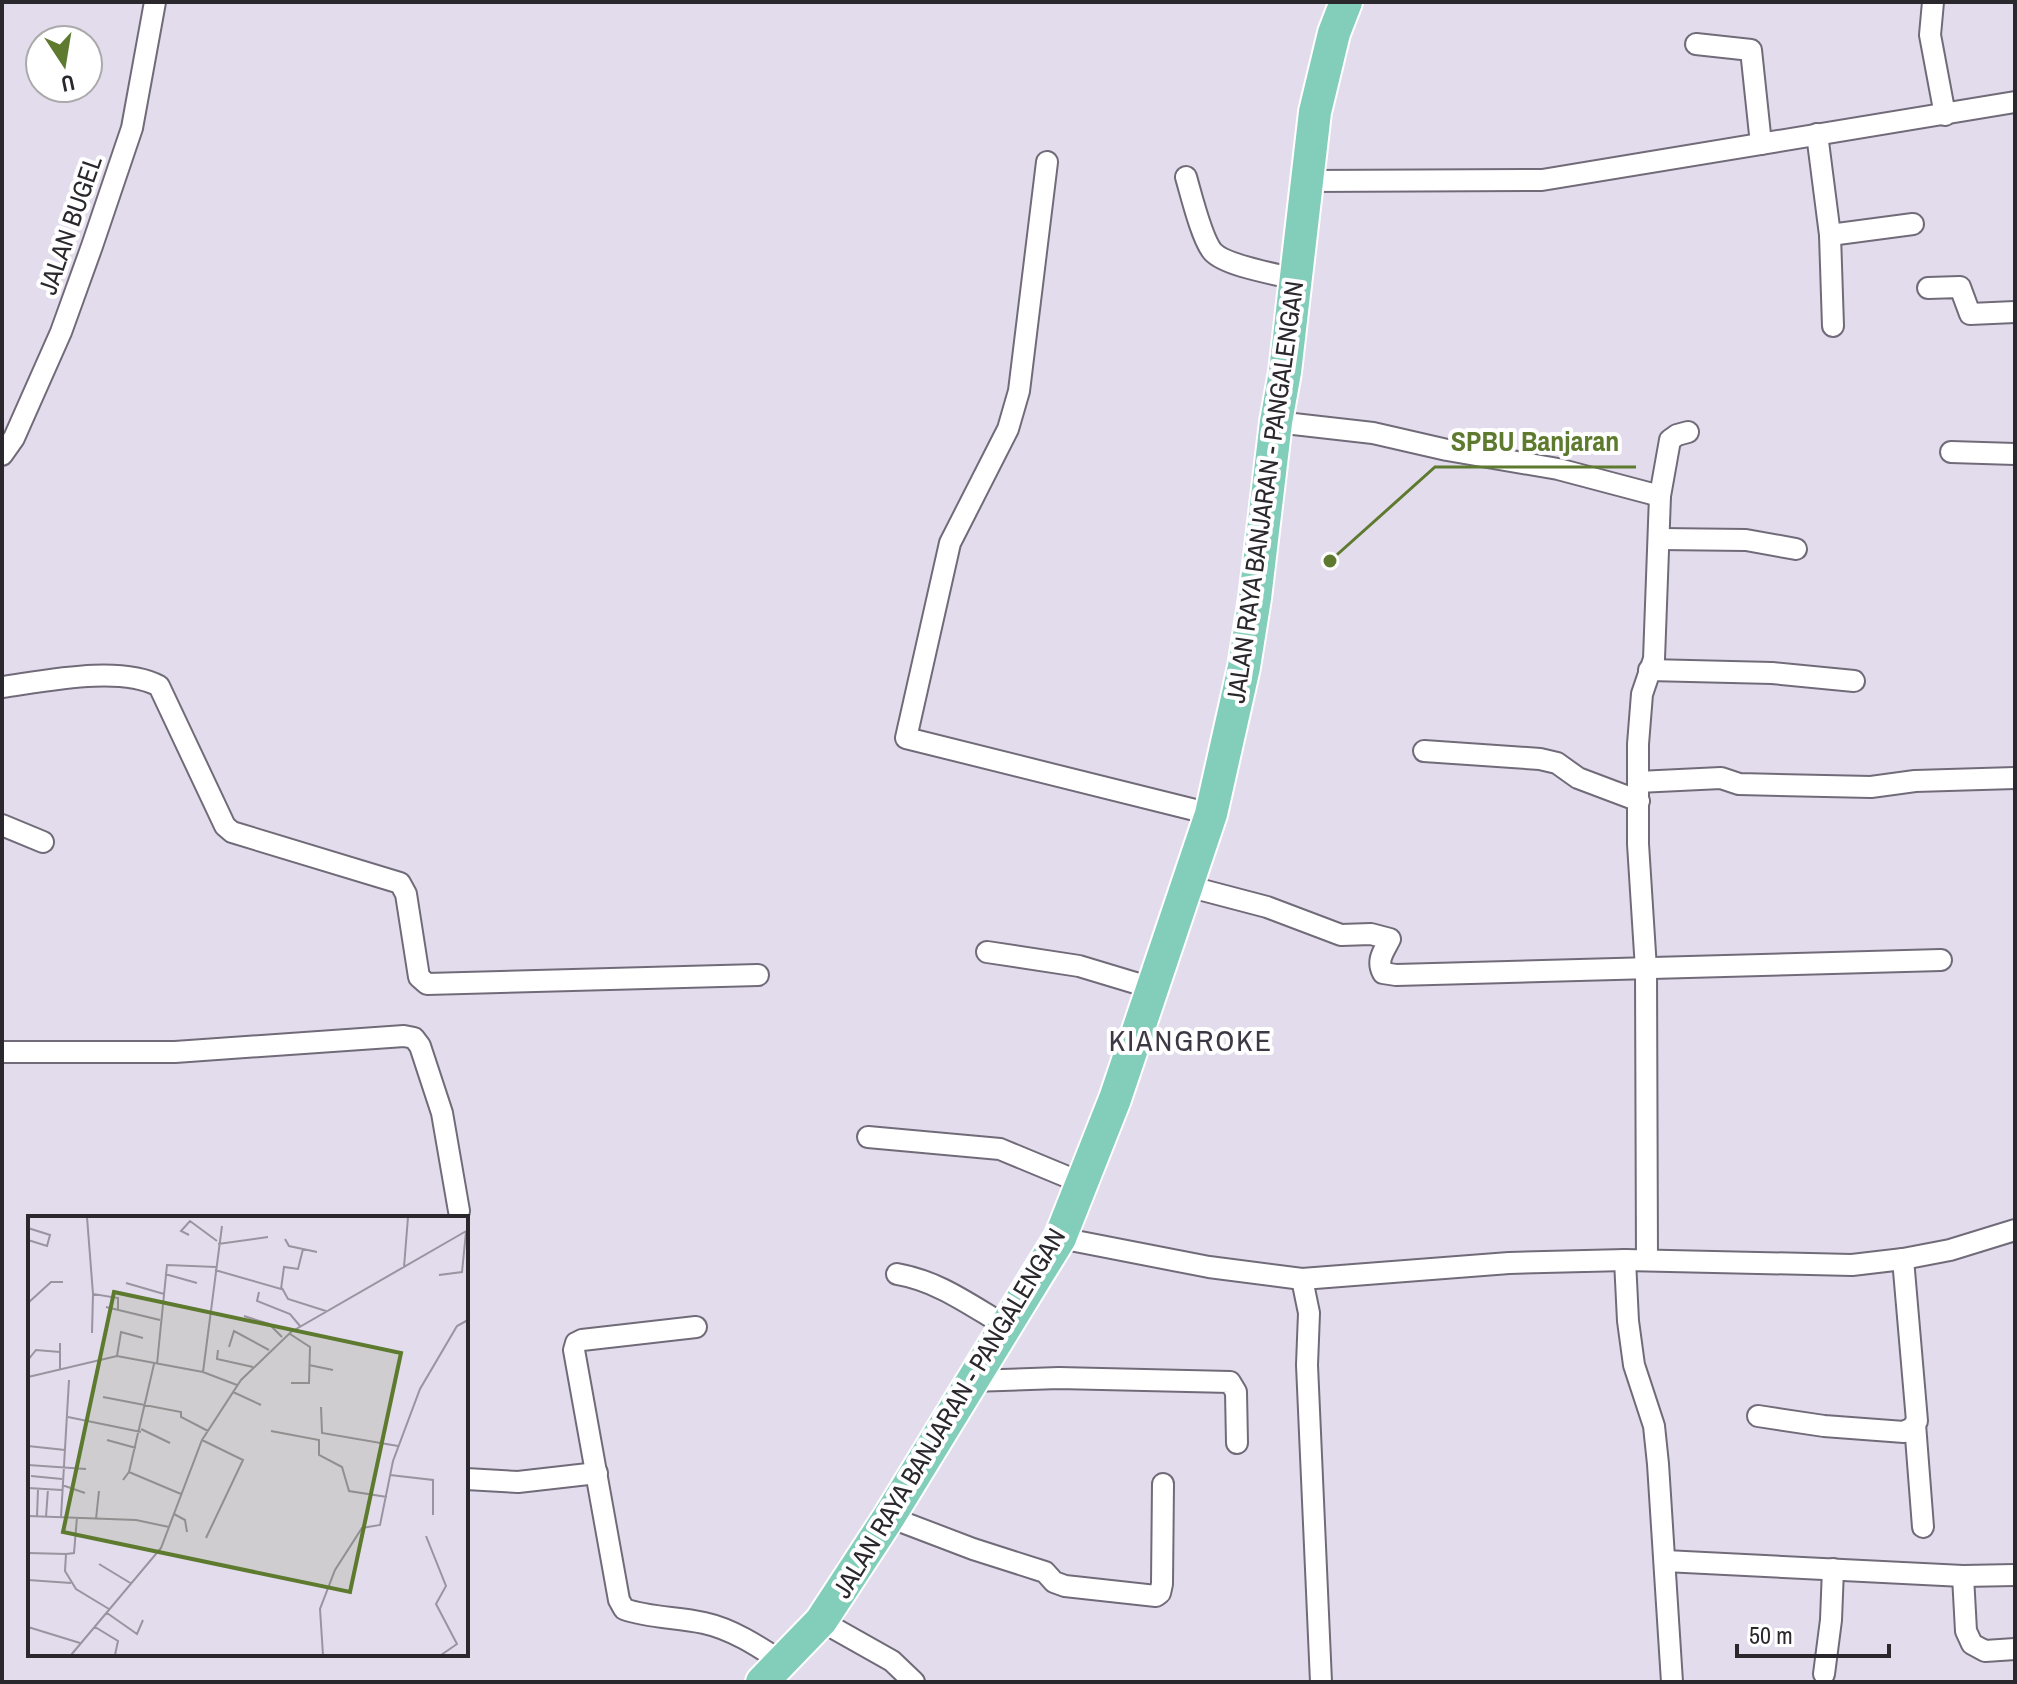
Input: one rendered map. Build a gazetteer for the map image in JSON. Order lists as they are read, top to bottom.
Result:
{
  "streets": {
    "main road": ["JALAN RAYA BANJARAN - PANGALENGAN"],
    "street": ["JALAN BUGEL"]
  },
  "districts": ["KIANGROKE"],
  "places": ["SPBU Banjaran"],
  "scale_bar": "50 m",
  "north": "bottom"
}
